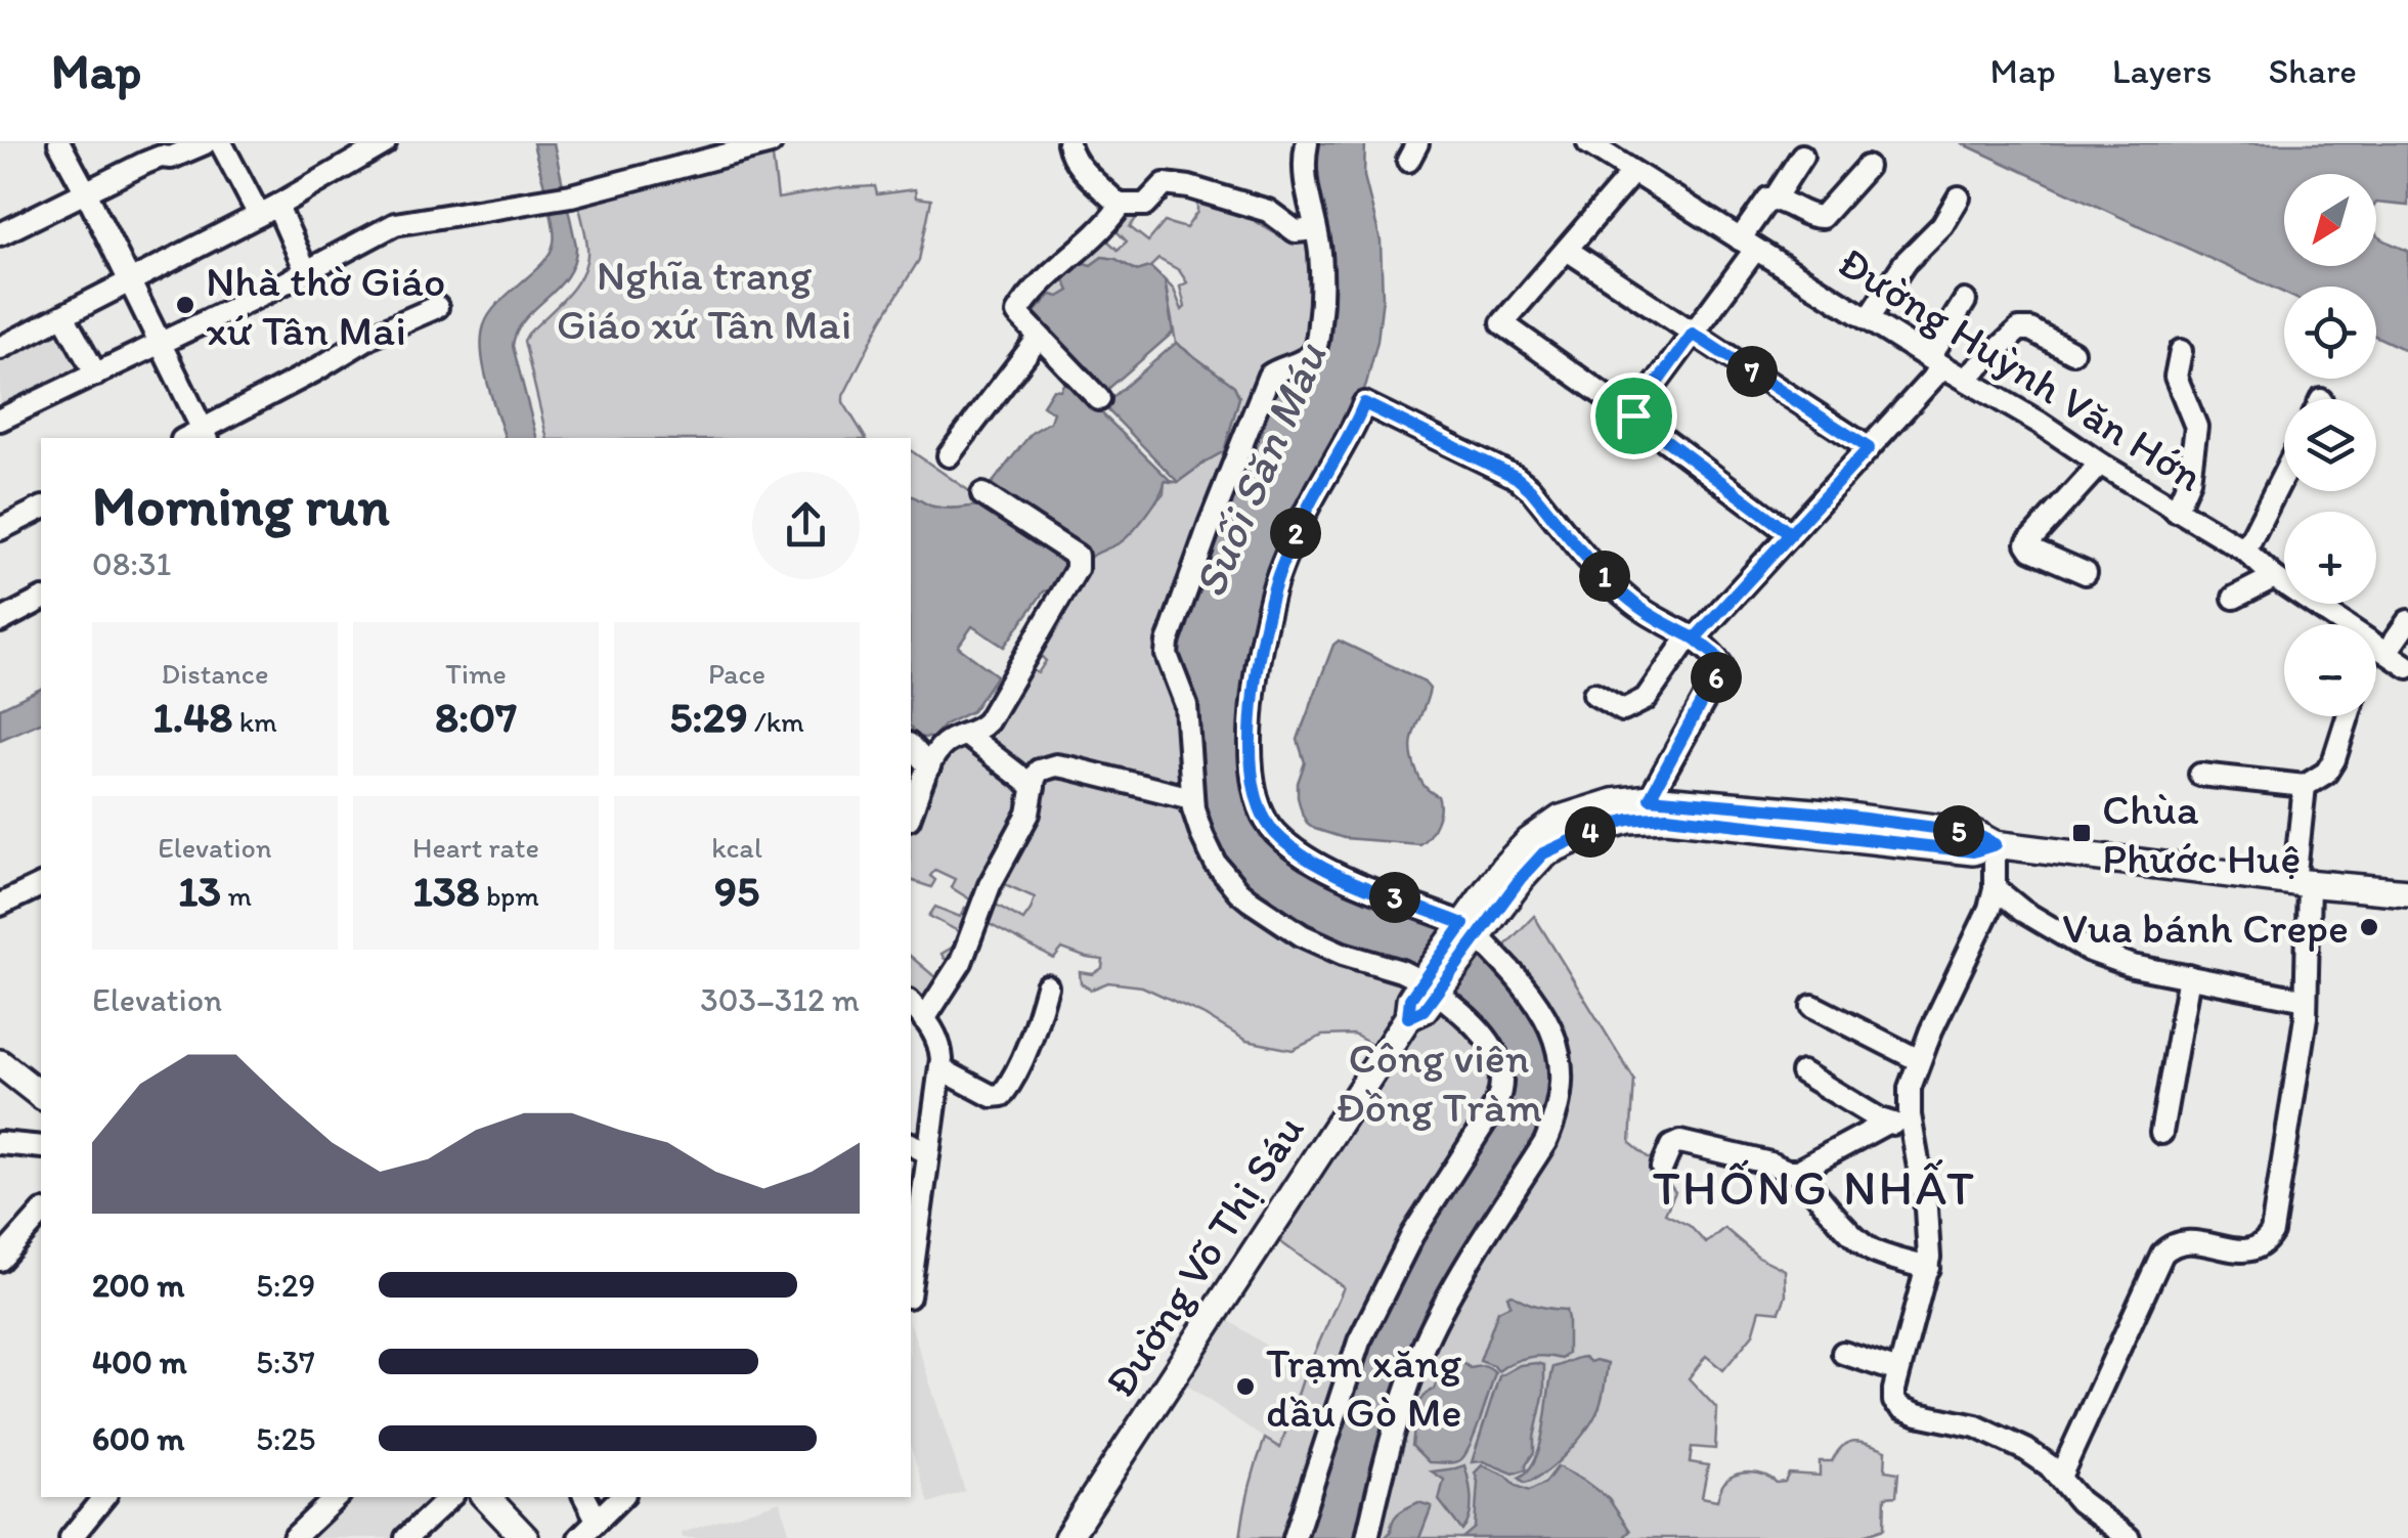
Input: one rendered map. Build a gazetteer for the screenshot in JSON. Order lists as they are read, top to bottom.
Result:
{
  "streets": {
    "main road": ["Đường Võ Thị Sáu"],
    "street": ["Đường Huỳnh Văn Hớn"]
  },
  "districts": ["THỐNG NHẤT"],
  "water": ["Suối Săn Máu"],
  "parks": ["Nghĩa trang Giáo xứ Tân Mai", "Công viên Đồng Tràm"],
  "places": {
    "other": ["Nhà thờ Giáo xứ Tân Mai", "Vua bánh Crepe", "Trạm xăng dầu Gò Me"],
    "transit": ["Chùa Phước Huệ"]
  },
  "north": "bottom left",
  "page": {
    "header": "Map",
    "nav": ["Map", "Layers", "Share"],
    "map_buttons": ["+", "−"],
    "pins": [
      "7",
      "2",
      "1",
      "6",
      "5",
      "4",
      "3"
    ],
    "heading": ["Morning run", "08:31"],
    "stats": [
      ["Distance", "1.48 km"],
      ["Time", "8:07"],
      ["Pace", "5:29 /km"],
      ["Elevation", "13 m"],
      ["Heart rate", "138 bpm"],
      ["kcal", "95"]
    ],
    "chart": ["Elevation", "303–312 m"],
    "list": [
      {
        "name": "200 m",
        "note": "5:29"
      },
      {
        "name": "400 m",
        "note": "5:37"
      },
      {
        "name": "600 m",
        "note": "5:25"
      }
    ]
  }
}
